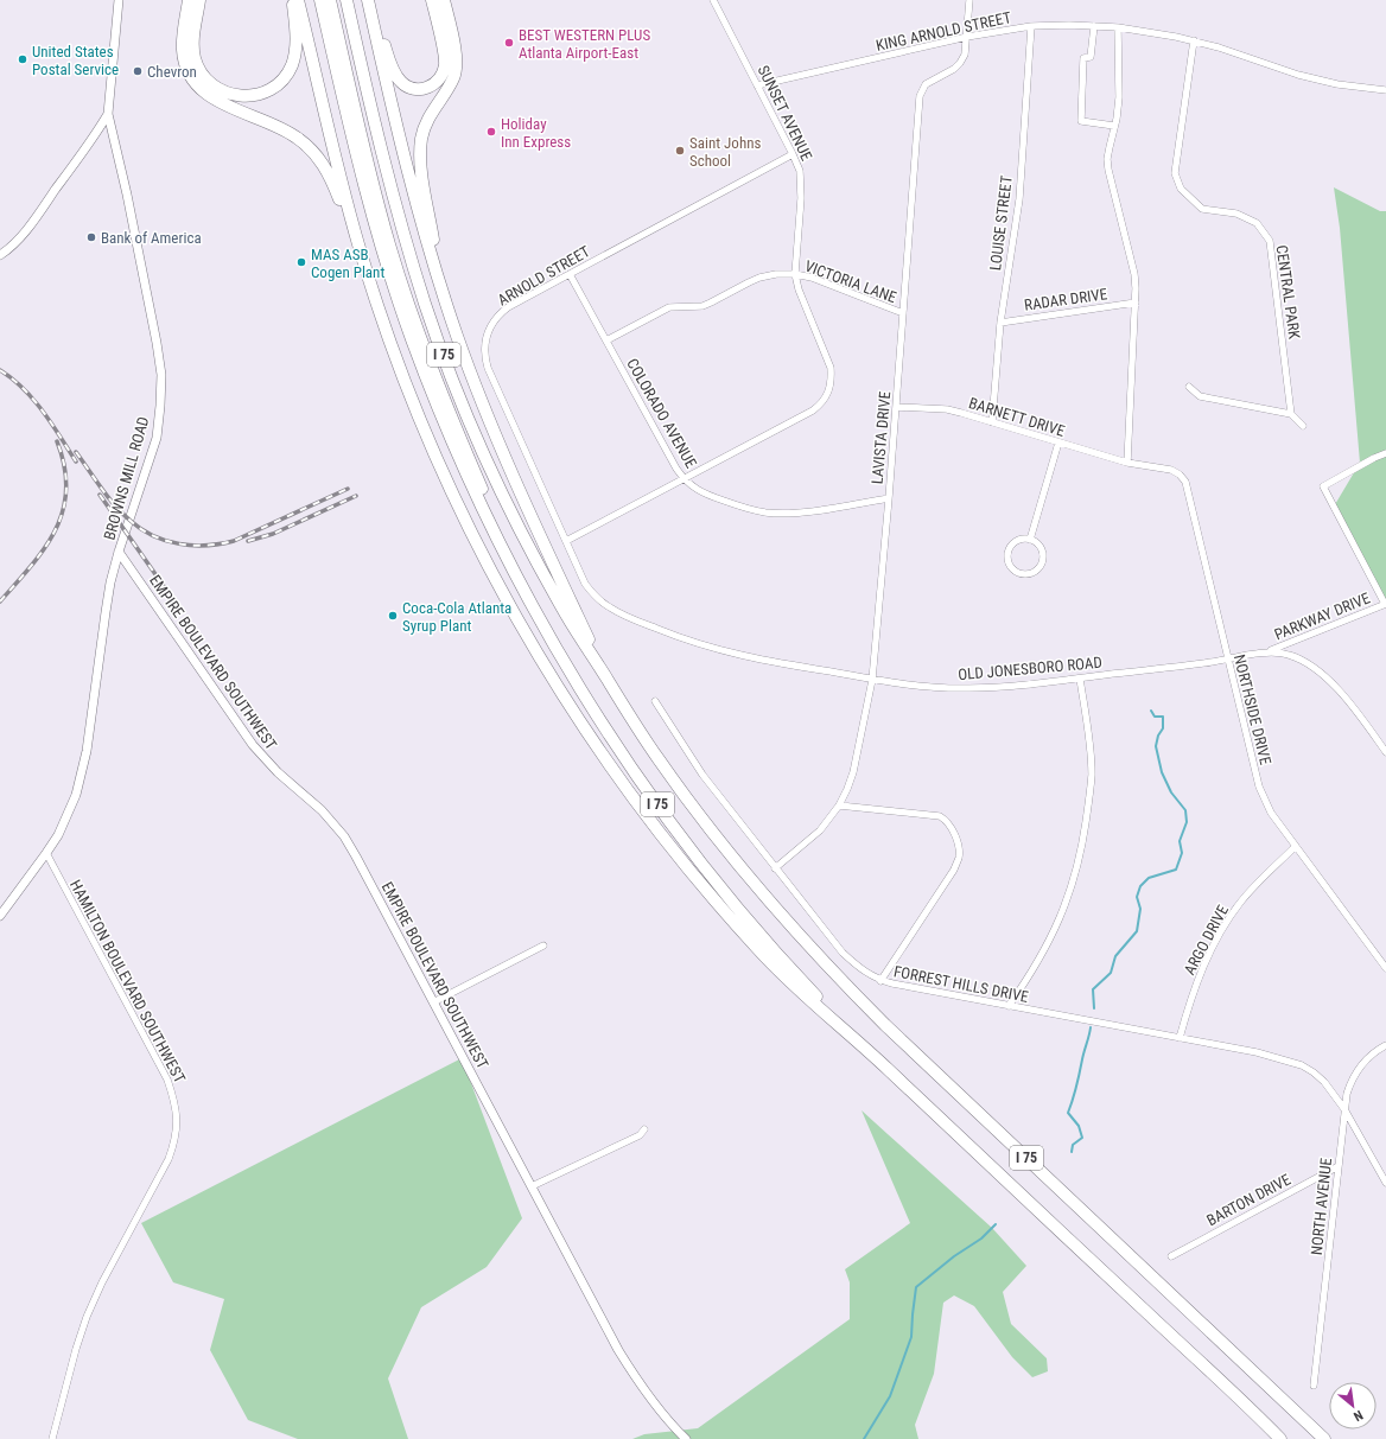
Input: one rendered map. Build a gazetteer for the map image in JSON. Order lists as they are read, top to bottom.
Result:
{
  "streets": {
    "highway": ["I 75"],
    "street": [
      "KING ARNOLD STREET",
      "SUNSET AVENUE",
      "LOUISE STREET",
      "ARNOLD STREET",
      "VICTORIA LANE",
      "CENTRAL PARK",
      "RADAR DRIVE",
      "COLORADO AVENUE",
      "BARNETT DRIVE",
      "LAVISTA DRIVE",
      "BROWNS MILL ROAD",
      "PARKWAY DRIVE",
      "EMPIRE BOULEVARD SOUTHWEST",
      "OLD JONESBORO ROAD",
      "NORTHSIDE DRIVE",
      "ARGO DRIVE",
      "HAMILTON BOULEVARD SOUTHWEST",
      "FORREST HILLS DRIVE",
      "BARTON DRIVE",
      "NORTH AVENUE"
    ]
  },
  "crossings": [
    ["KING ARNOLD STREET", "SUNSET AVENUE"],
    ["KING ARNOLD STREET", "LOUISE STREET"],
    ["KING ARNOLD STREET", "CENTRAL PARK"],
    ["KING ARNOLD STREET", "LAVISTA DRIVE"],
    ["SUNSET AVENUE", "ARNOLD STREET"],
    ["SUNSET AVENUE", "VICTORIA LANE"],
    ["LOUISE STREET", "RADAR DRIVE"],
    ["LOUISE STREET", "BARNETT DRIVE"],
    ["ARNOLD STREET", "COLORADO AVENUE"],
    ["ARNOLD STREET", "OLD JONESBORO ROAD"],
    ["VICTORIA LANE", "COLORADO AVENUE"],
    ["VICTORIA LANE", "LAVISTA DRIVE"],
    ["COLORADO AVENUE", "LAVISTA DRIVE"],
    ["BARNETT DRIVE", "LAVISTA DRIVE"],
    ["BARNETT DRIVE", "NORTHSIDE DRIVE"],
    ["LAVISTA DRIVE", "OLD JONESBORO ROAD"],
    ["LAVISTA DRIVE", "FORREST HILLS DRIVE"],
    ["BROWNS MILL ROAD", "EMPIRE BOULEVARD SOUTHWEST"],
    ["BROWNS MILL ROAD", "HAMILTON BOULEVARD SOUTHWEST"],
    ["PARKWAY DRIVE", "OLD JONESBORO ROAD"],
    ["OLD JONESBORO ROAD", "NORTHSIDE DRIVE"],
    ["NORTHSIDE DRIVE", "ARGO DRIVE"],
    ["ARGO DRIVE", "FORREST HILLS DRIVE"],
    ["FORREST HILLS DRIVE", "NORTH AVENUE"],
    ["BARTON DRIVE", "NORTH AVENUE"]
  ],
  "places": [
    "BEST WESTERN PLUS Atlanta Airport-East",
    "United States Postal Service",
    "Chevron",
    "Holiday Inn Express",
    "Saint Johns School",
    "Bank of America",
    "MAS ASB Cogen Plant",
    "Coca-Cola Atlanta Syrup Plant"
  ],
  "north": "bottom right"
}
